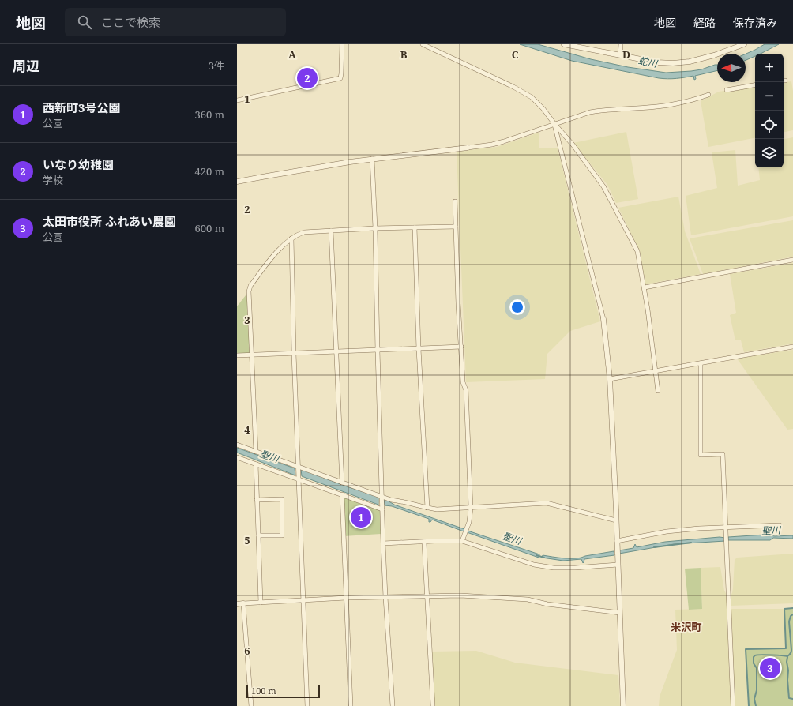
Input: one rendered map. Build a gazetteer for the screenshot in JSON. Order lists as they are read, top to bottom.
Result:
{
  "districts": ["米沢町"],
  "water": ["蛇川", "聖川"],
  "scale_bar": "100 m",
  "north": "left",
  "page": {
    "header": "地図",
    "search": "ここで検索",
    "nav": ["地図", "経路", "保存済み"],
    "heading": ["周辺", "3件"],
    "map_buttons": ["+", "−"],
    "pins": ["2", "1", "3"],
    "list": [
      {
        "mark": "1",
        "name": "西新町3号公園",
        "note": "公園",
        "value": "360 m"
      },
      {
        "mark": "2",
        "name": "いなり幼稚園",
        "note": "学校",
        "value": "420 m"
      },
      {
        "mark": "3",
        "name": "太田市役所 ふれあい農園",
        "note": "公園",
        "value": "600 m"
      }
    ],
    "scale": "100 m"
  },
  "grid": {
    "columns": [
      "A",
      "B",
      "C",
      "D"
    ],
    "rows": [
      "1",
      "2",
      "3",
      "4",
      "5",
      "6"
    ]
  }
}
